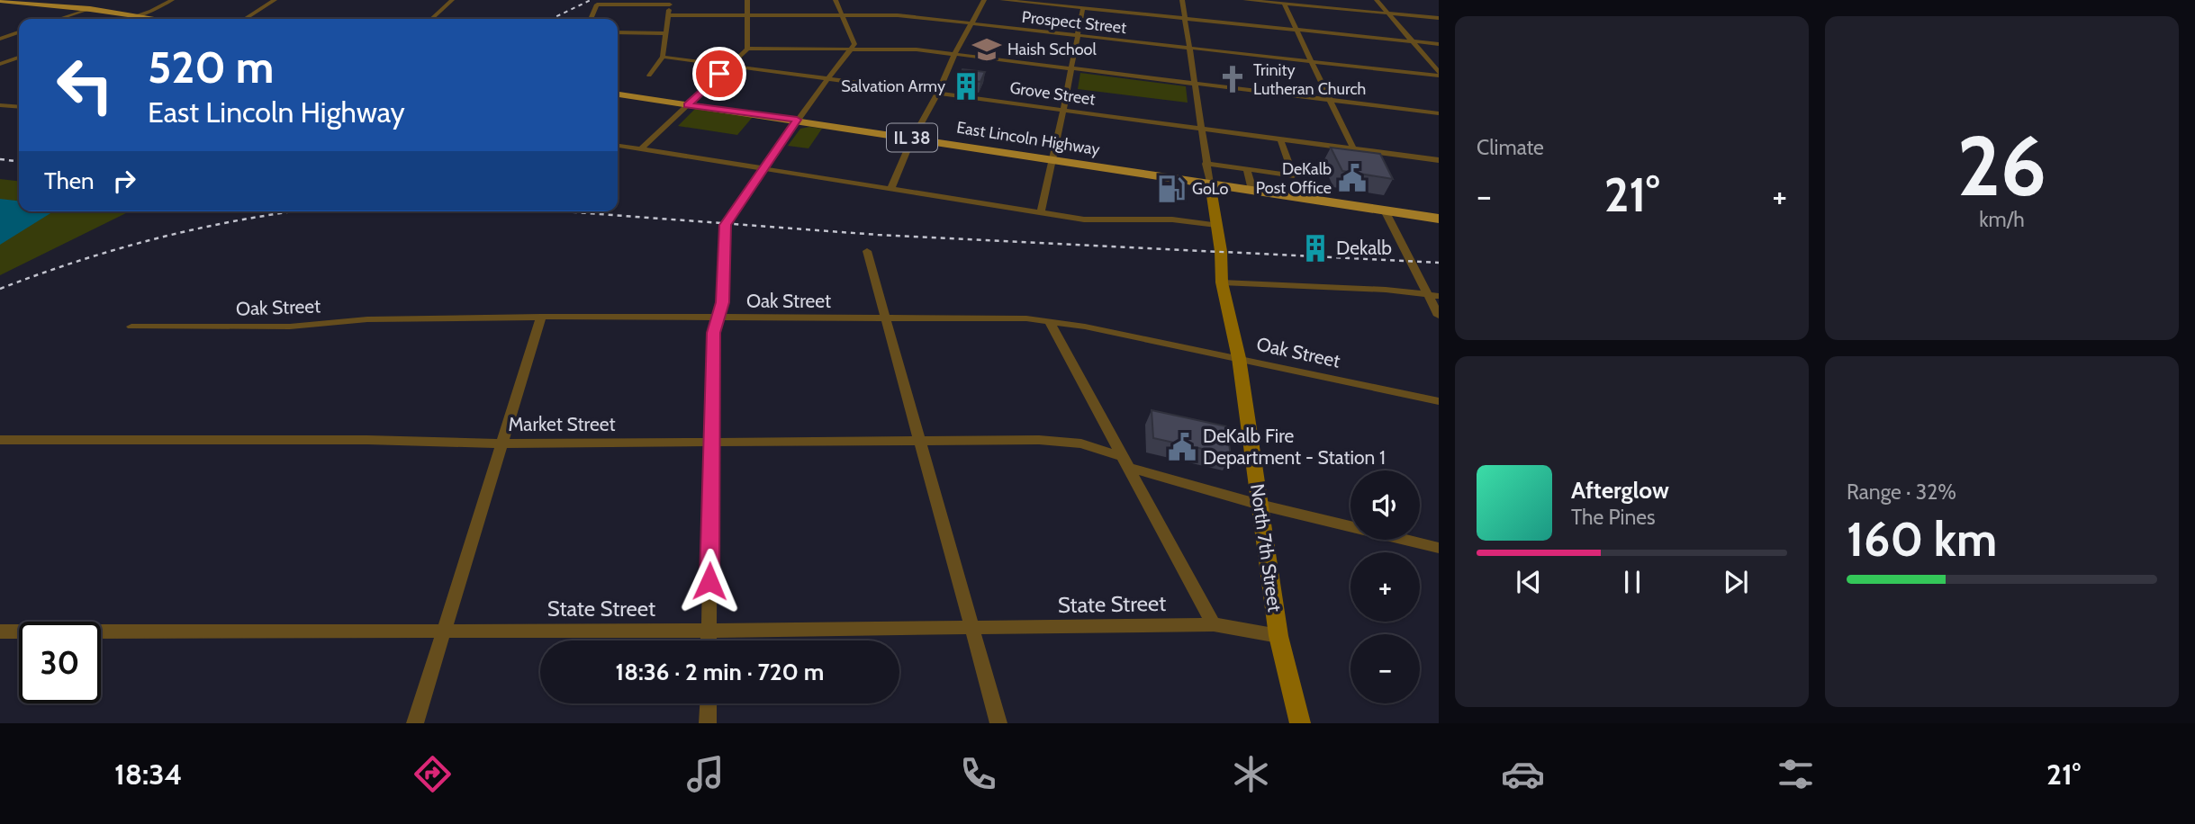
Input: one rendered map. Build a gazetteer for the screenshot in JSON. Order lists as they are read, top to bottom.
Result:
{
  "streets": {
    "main road": ["IL 38", "East Lincoln Highway"],
    "street": [
      "Prospect Street",
      "Grove Street",
      "Oak Street",
      "Market Street",
      "North 7th Street",
      "State Street"
    ]
  },
  "crossings": [
    ["East Lincoln Highway", "North 7th Street"],
    ["Oak Street", "North 7th Street"],
    ["North 7th Street", "State Street"]
  ],
  "places": {
    "school or university": ["Haish School"],
    "church": ["Trinity Lutheran Church"],
    "building": ["Salvation Army", "Dekalb"],
    "public building": ["DeKalb Post Office", "DeKalb Fire Department - Station 1"],
    "fuel station": ["GoLo"]
  },
  "page": {
    "tile": [
      "Climate",
      ["26", "km/h"],
      ["Range · 32%", "160 km"]
    ],
    "turn": ["520 m", "East Lincoln Highway"],
    "then": "Then",
    "heat": ["−", "21°", "+"],
    "song": ["Afterglow", "The Pines"],
    "map_buttons": ["+", "−"],
    "limit": "30",
    "trip": "18:36 · 2 min · 720 m",
    "tabs": ["18:34", "21°"]
  }
}
